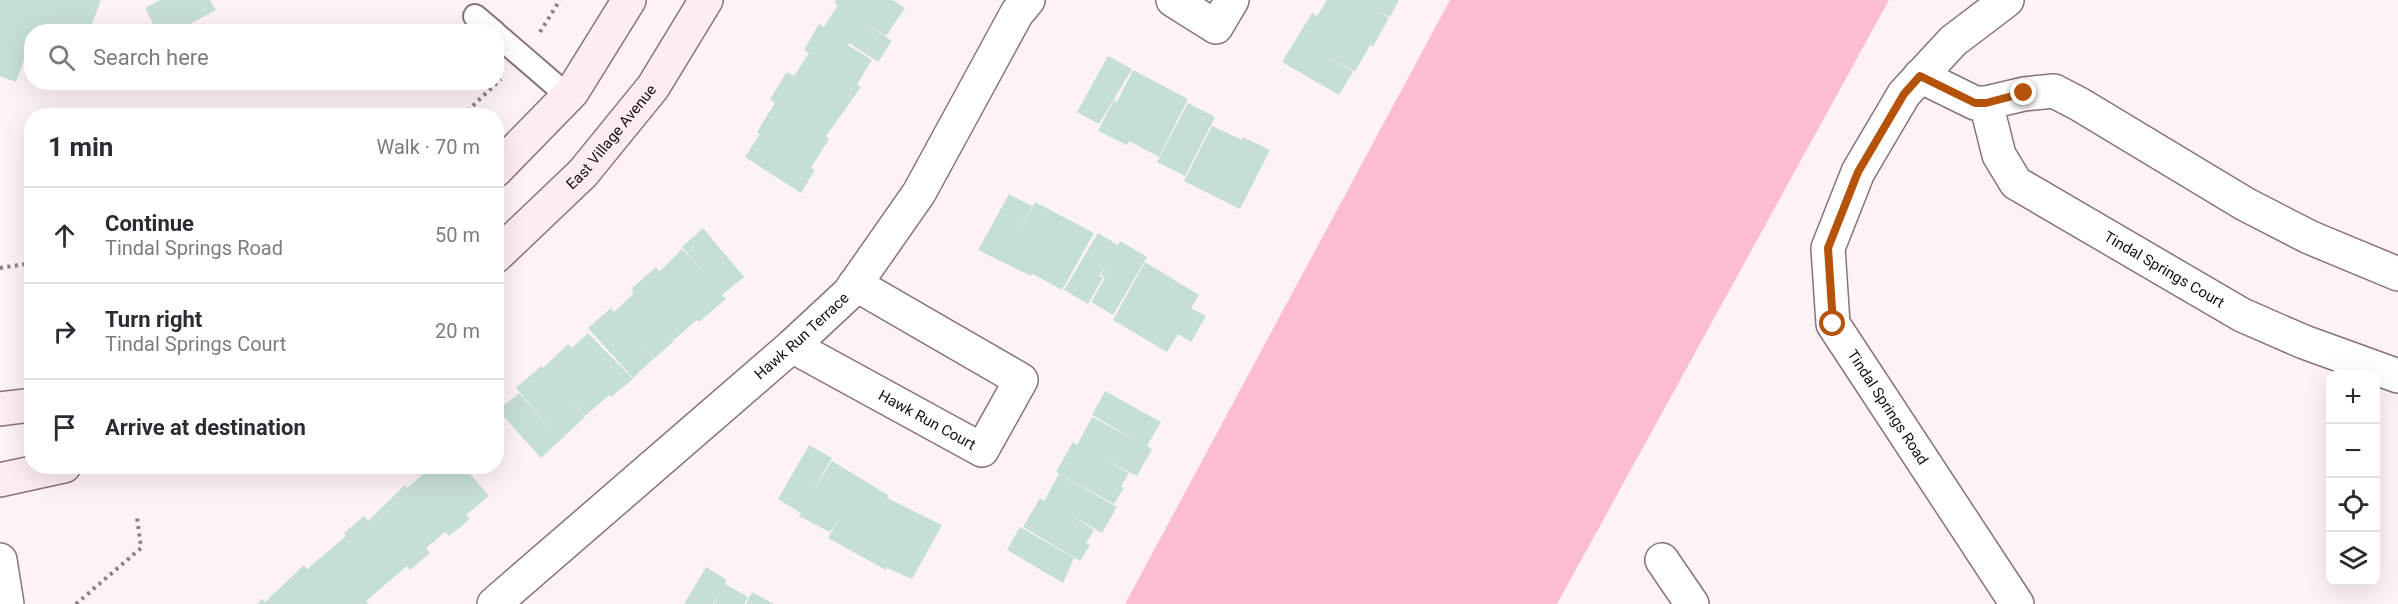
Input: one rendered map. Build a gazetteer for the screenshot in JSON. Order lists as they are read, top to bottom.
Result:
{
  "streets": {
    "street": [
      "East Village Avenue",
      "Tindal Springs Court",
      "Hawk Run Terrace",
      "Tindal Springs Road",
      "Hawk Run Court"
    ]
  },
  "crossings": [
    ["Hawk Run Terrace", "Hawk Run Court"]
  ],
  "page": {
    "search": "Search here",
    "heading": ["1 min", "Walk · 70 m"],
    "list": [
      ["Continue", "Tindal Springs Road", "50 m"],
      ["Turn right", "Tindal Springs Court", "20 m"],
      "Arrive at destination"
    ],
    "map_buttons": ["+", "−"]
  }
}
